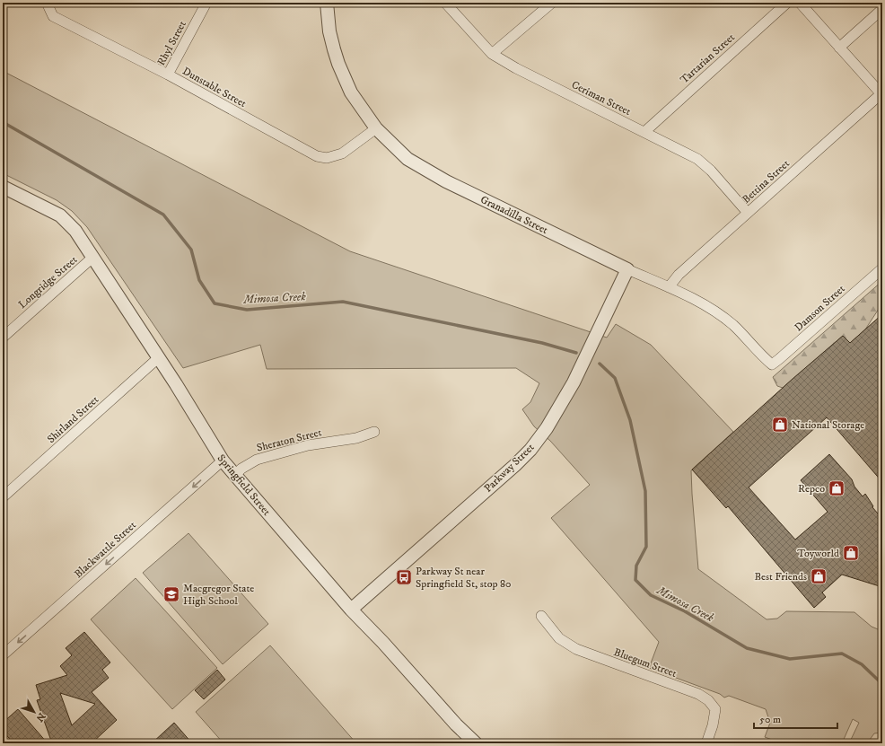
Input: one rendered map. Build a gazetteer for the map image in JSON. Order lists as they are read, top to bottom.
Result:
{
  "streets": {
    "street": [
      "Rhyl Street",
      "Tartarian Street",
      "Dunstable Street",
      "Ceriman Street",
      "Bettina Street",
      "Granadilla Street",
      "Longridge Street",
      "Damson Street",
      "Shirland Street",
      "Sheraton Street",
      "Parkway Street",
      "Springfield Street",
      "Blackwattle Street",
      "Bluegum Street"
    ]
  },
  "crossings": [
    ["Rhyl Street", "Dunstable Street"],
    ["Tartarian Street", "Ceriman Street"],
    ["Dunstable Street", "Granadilla Street"],
    ["Ceriman Street", "Bettina Street"],
    ["Bettina Street", "Granadilla Street"],
    ["Granadilla Street", "Damson Street"],
    ["Granadilla Street", "Parkway Street"],
    ["Longridge Street", "Springfield Street"],
    ["Shirland Street", "Springfield Street"],
    ["Sheraton Street", "Springfield Street"],
    ["Parkway Street", "Springfield Street"],
    ["Springfield Street", "Blackwattle Street"]
  ],
  "one_way": ["Blackwattle Street"],
  "water": ["Mimosa Creek"],
  "places": {
    "shop": [
      "National Storage",
      "Repco",
      "Toyworld",
      "Best Friends"
    ],
    "bus stop": ["Parkway St near Springfield St, stop 80"],
    "school or university": ["Macgregor State High School"]
  },
  "scale_bar": "50 m",
  "north": "bottom right"
}
